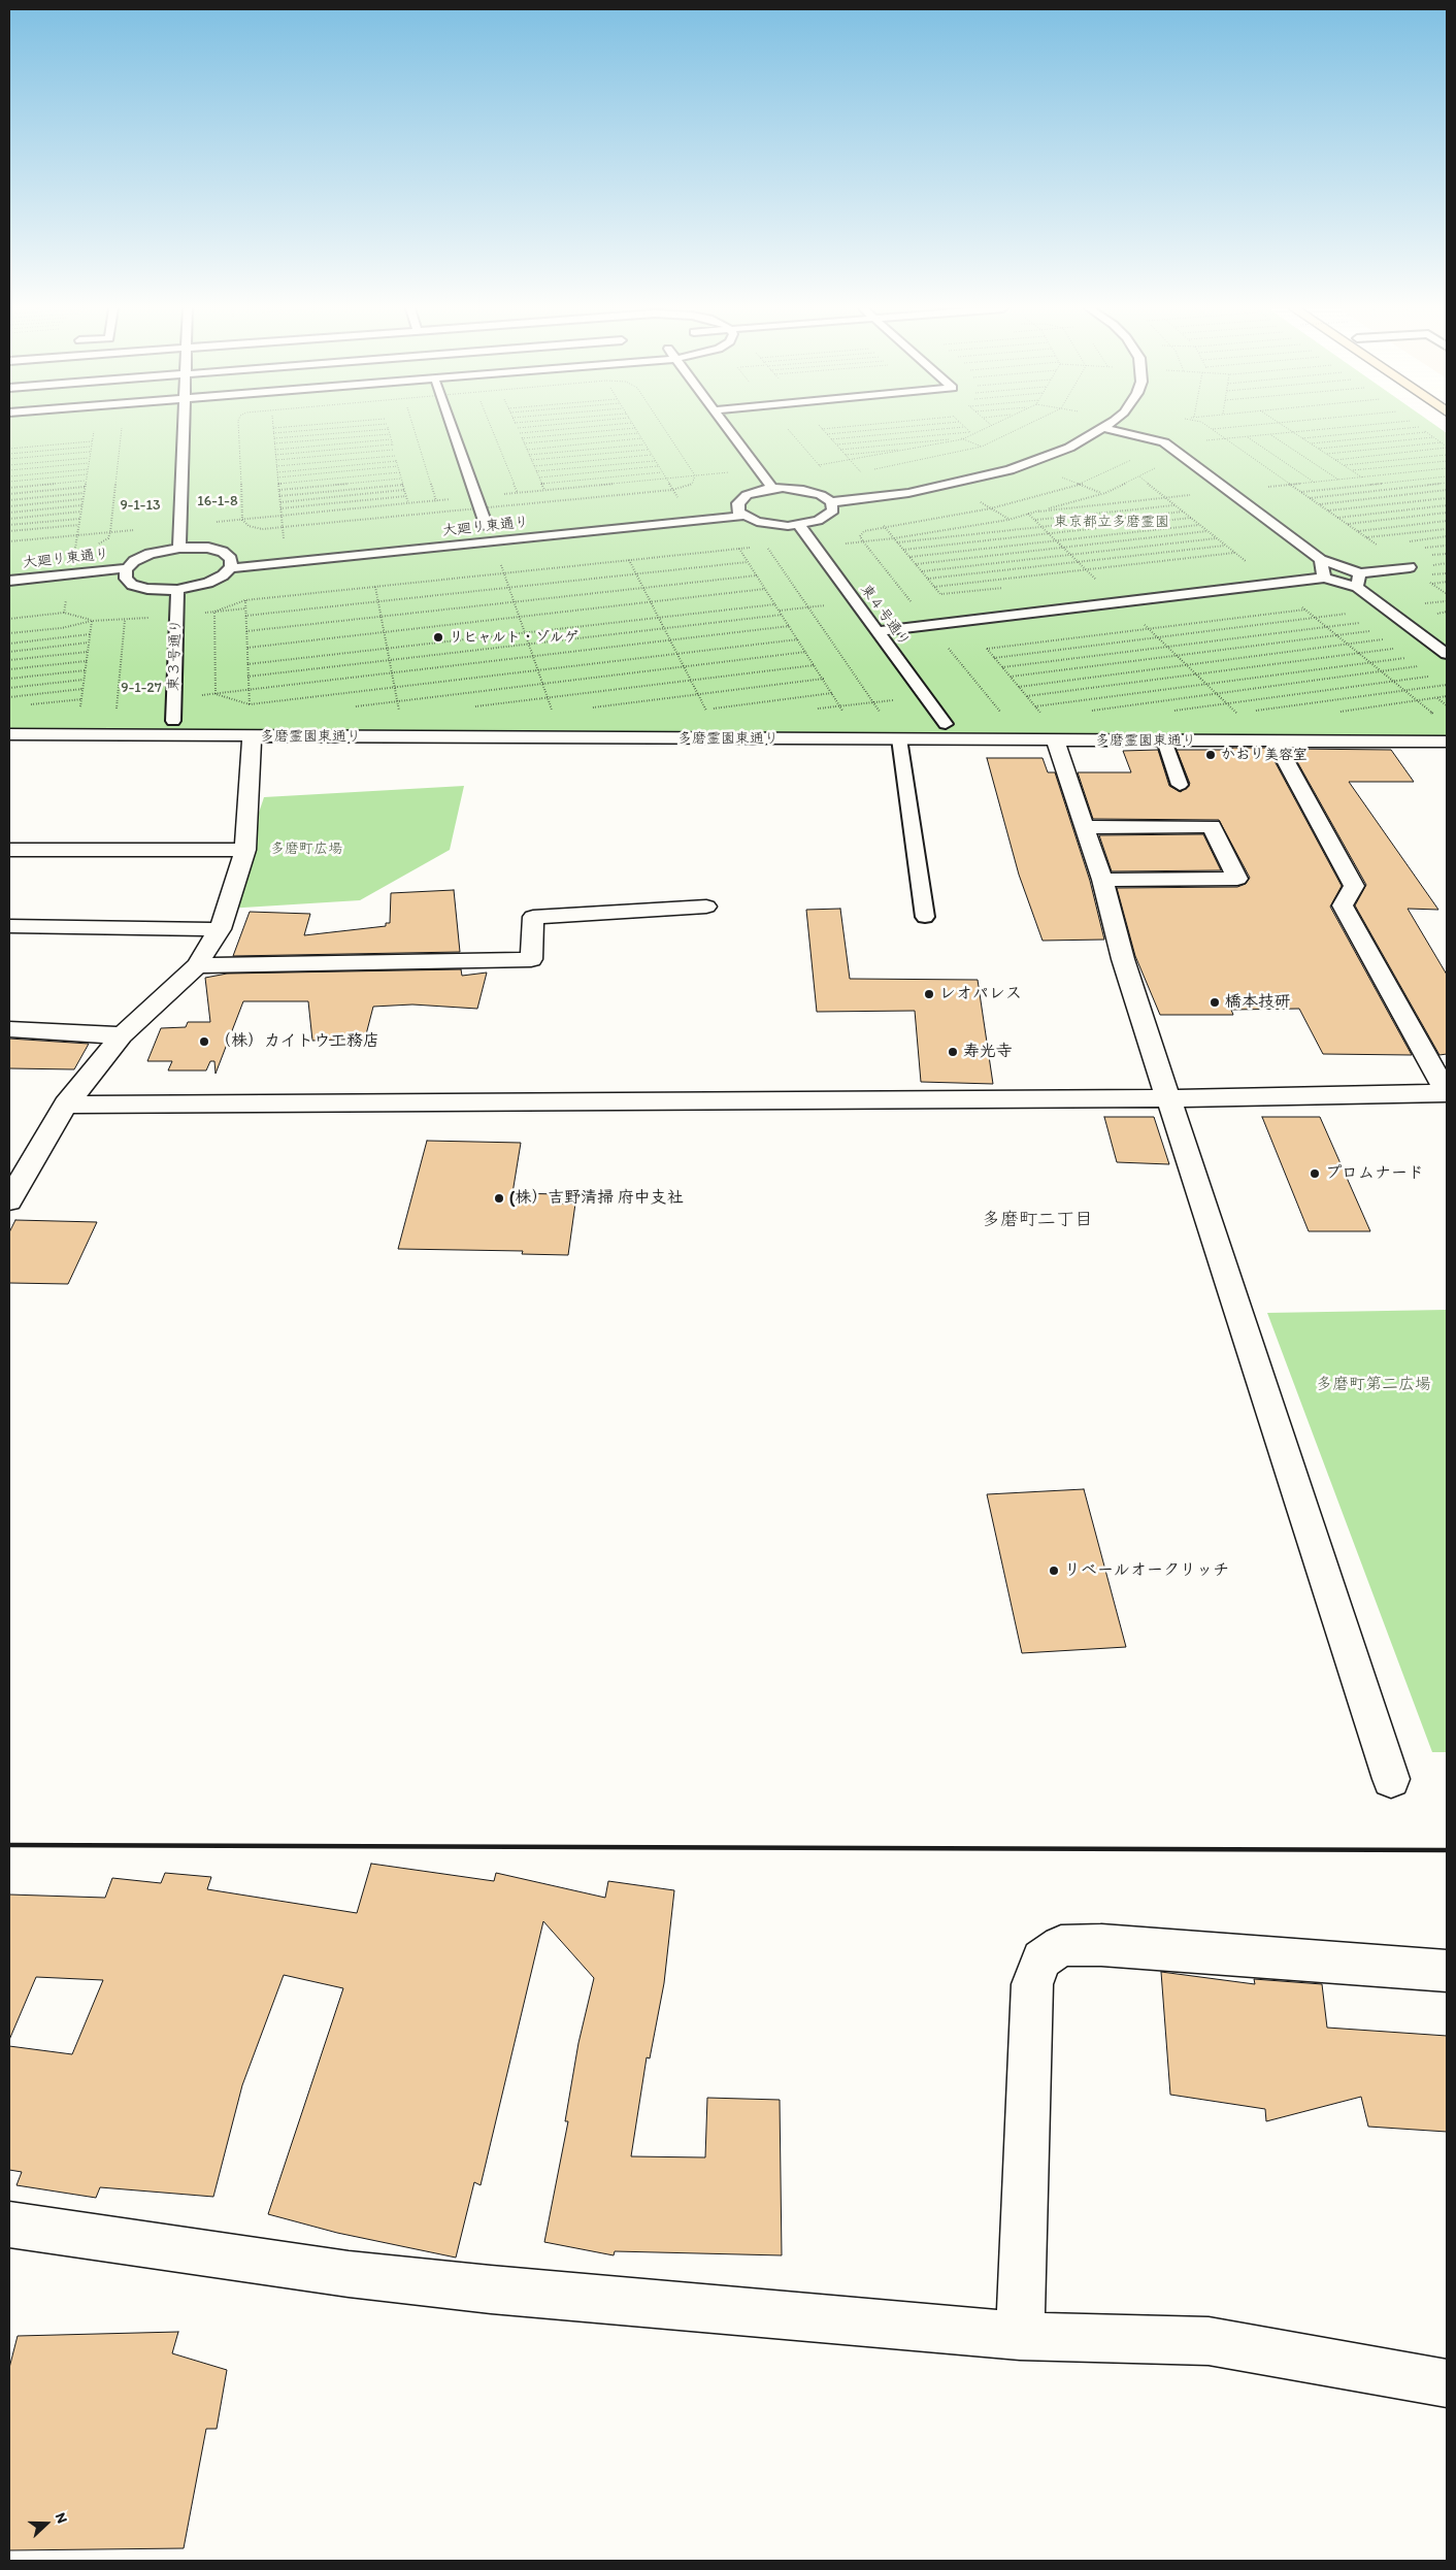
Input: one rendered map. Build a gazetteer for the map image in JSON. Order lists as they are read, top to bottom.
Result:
{
  "streets": {
    "street": ["多磨霊園東通り"],
    "lane": ["大廻り東通り", "東４号通り", "東３号通り"]
  },
  "districts": ["多磨町二丁目"],
  "parks": [
    "16-1-8",
    "9-1-13",
    "東京都立多磨霊園",
    "9-1-27",
    "多磨町広場",
    "多磨町第二広場"
  ],
  "places": [
    "リヒャルト・ゾルゲ",
    "かおり美容室",
    "レオパレス",
    "橋本技研",
    "（株）カイトウ工務店",
    "寿光寺",
    "プロムナード",
    "(株）吉野清掃 府中支社",
    "リベールオークリッチ"
  ],
  "north": "right"
}
